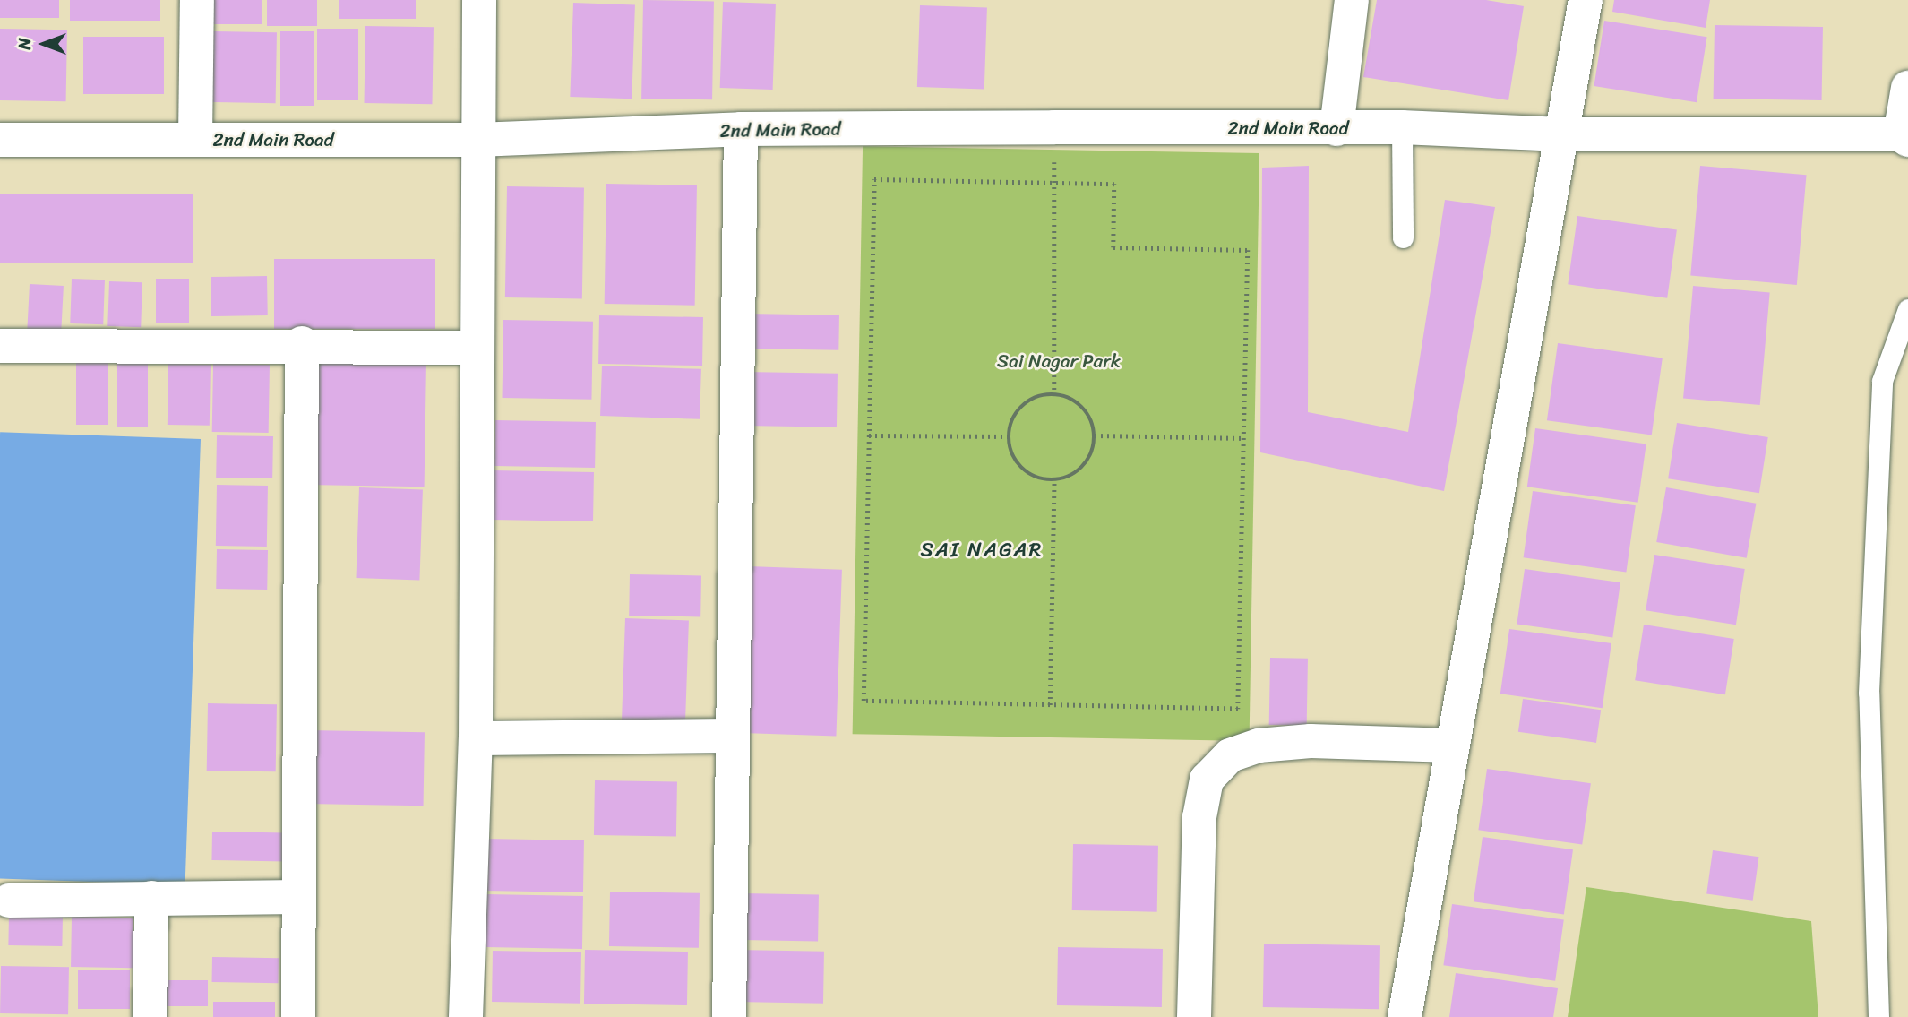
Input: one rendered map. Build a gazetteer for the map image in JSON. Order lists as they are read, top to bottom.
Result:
{
  "streets": {
    "street": ["2nd Main Road"]
  },
  "districts": ["SAI NAGAR"],
  "parks": ["Sai Nagar Park"],
  "north": "left"
}
